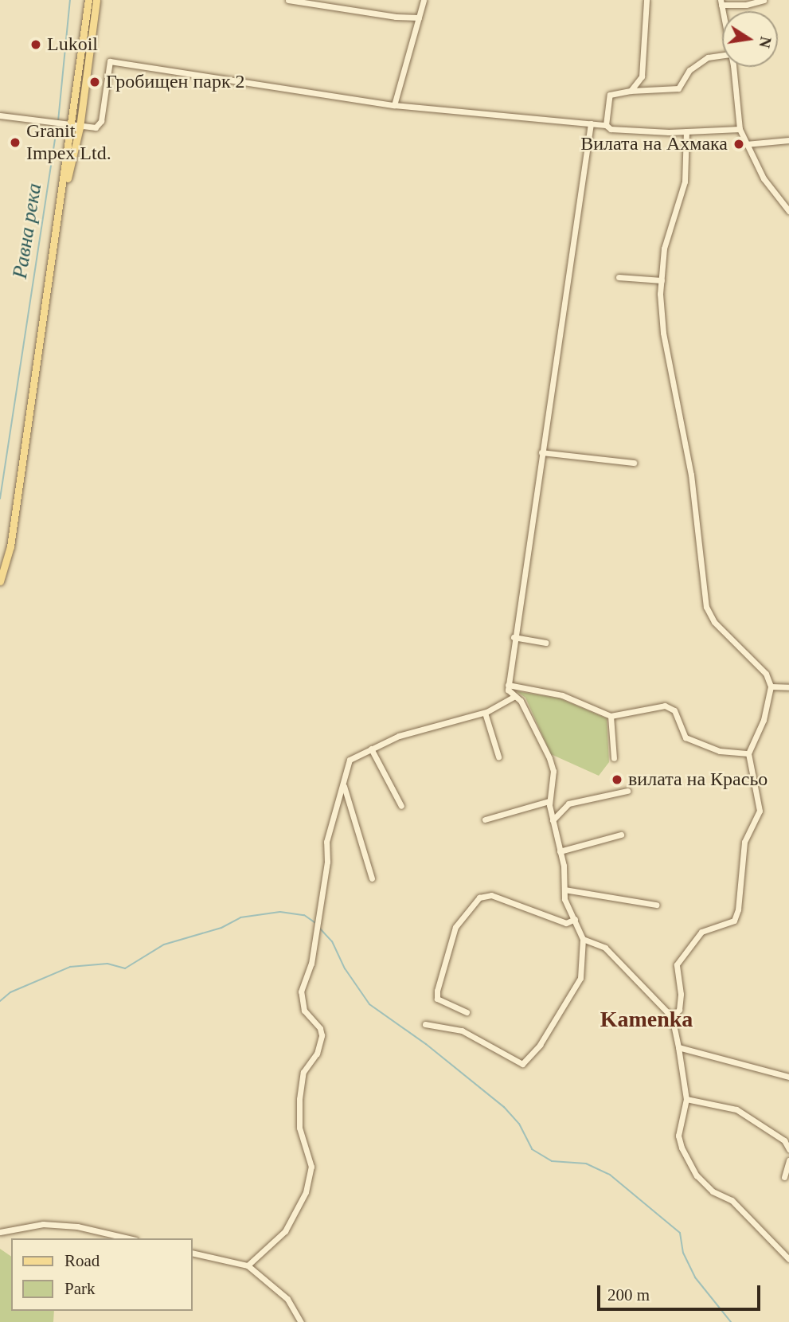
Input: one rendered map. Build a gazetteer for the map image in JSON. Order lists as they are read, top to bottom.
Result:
{
  "districts": ["Kamenka"],
  "water": ["Равна река"],
  "places": [
    "Lukoil",
    "Гробищен парк 2",
    "Granit Impex Ltd.",
    "Вилата на Ахмака",
    "вилата на Красьо"
  ],
  "legend": ["Road", "Park"],
  "scale_bar": "200 m",
  "north": "right"
}
